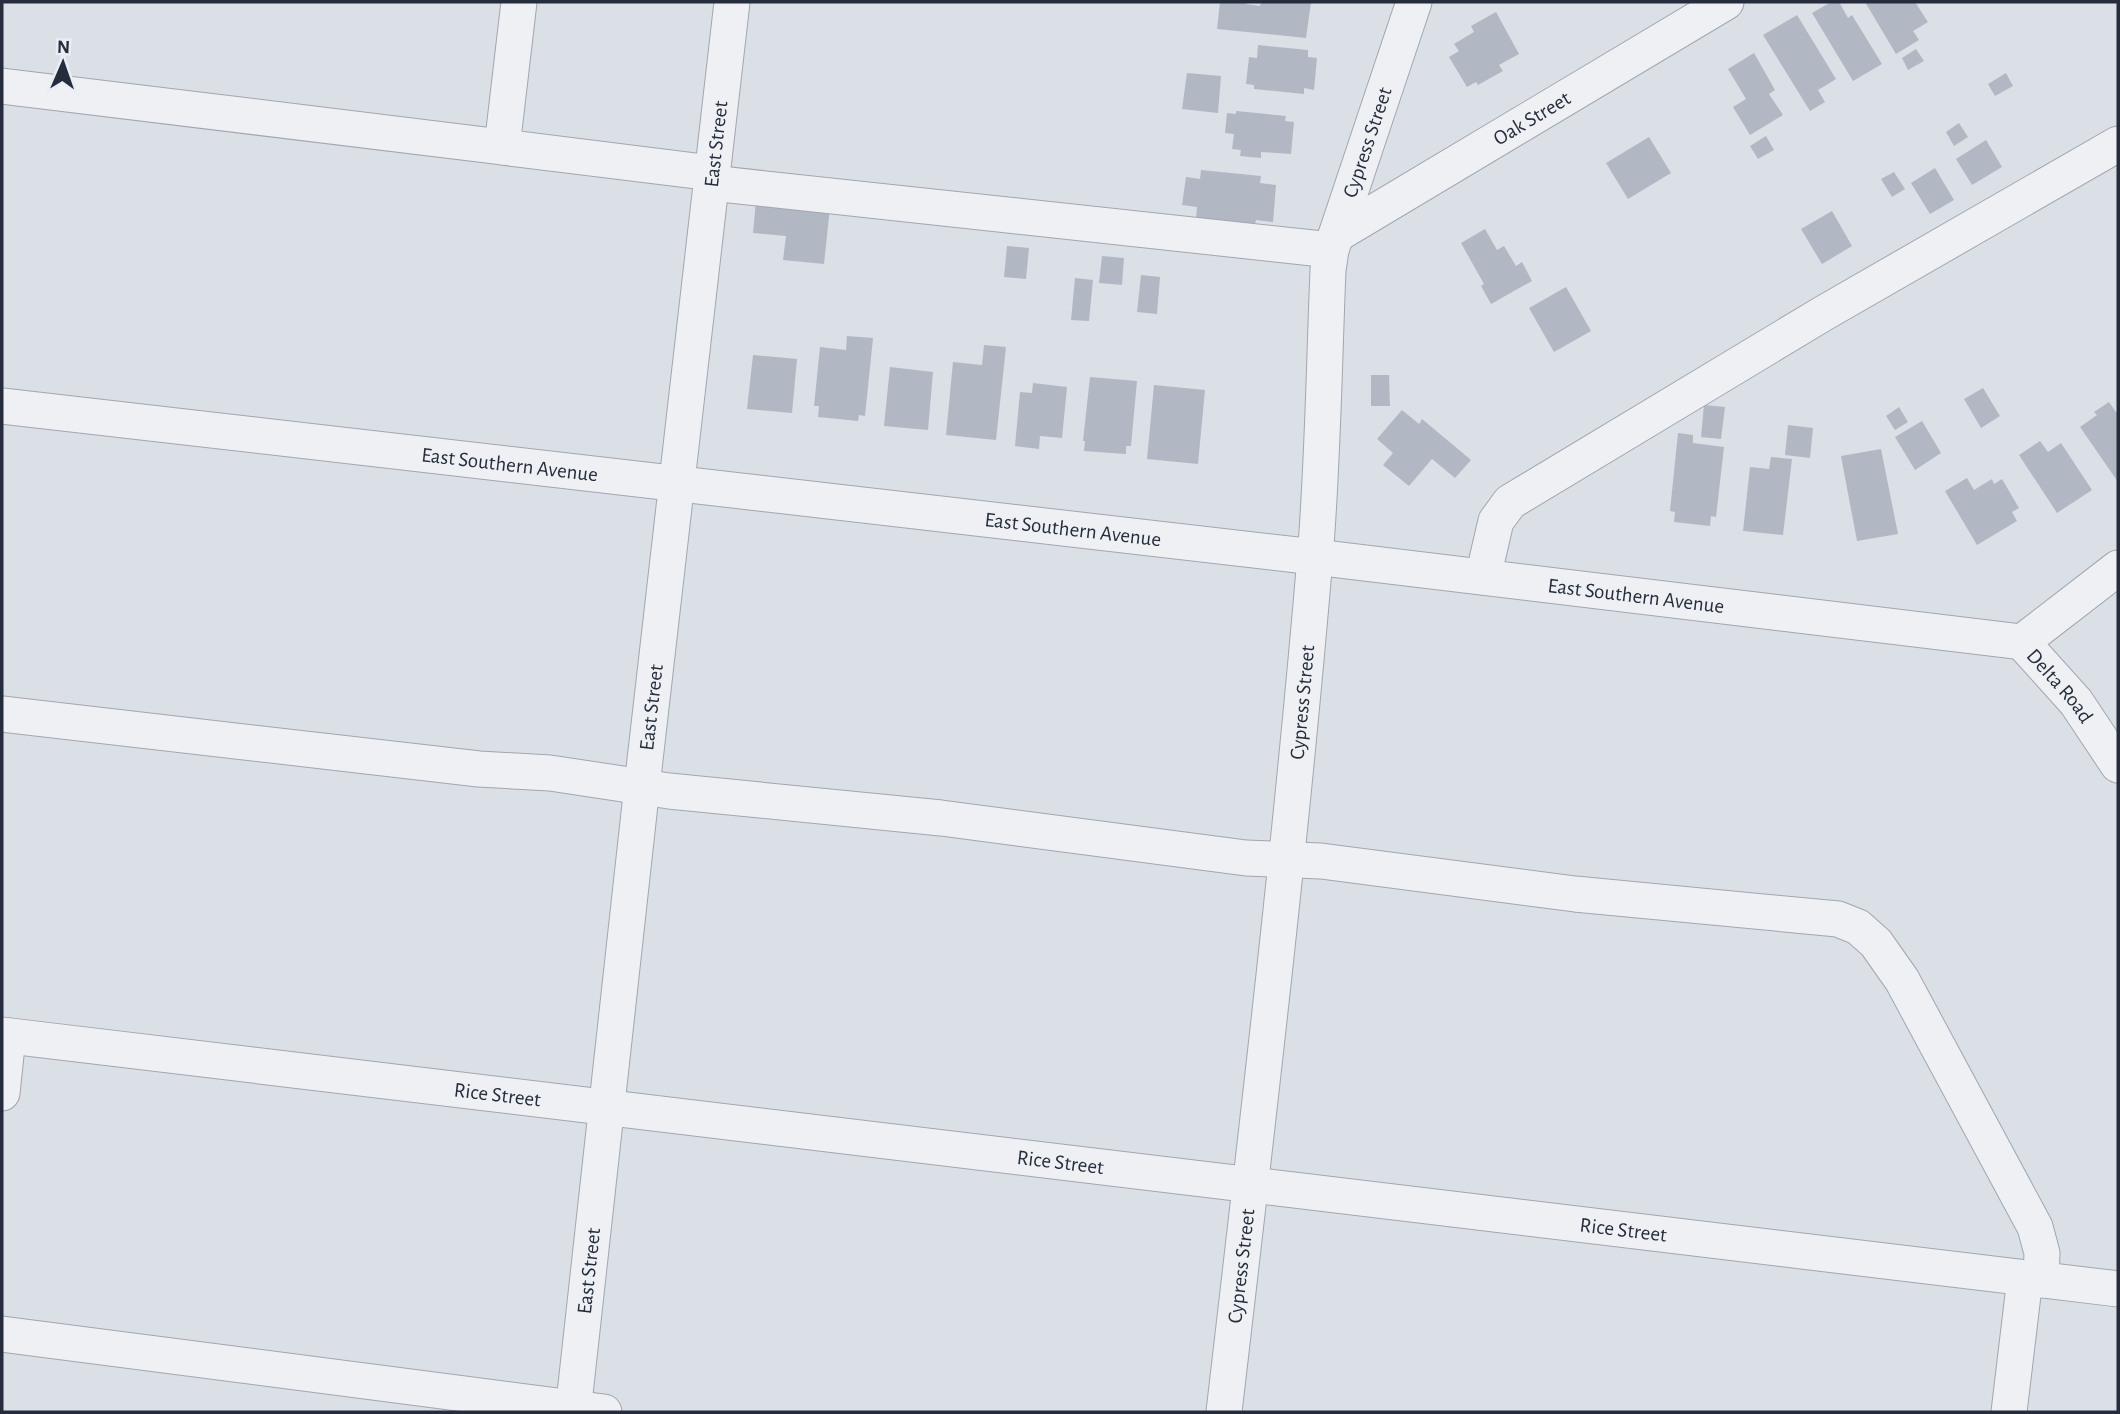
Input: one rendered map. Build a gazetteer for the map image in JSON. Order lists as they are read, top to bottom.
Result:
{
  "streets": {
    "street": [
      "Oak Street",
      "Cypress Street",
      "East Street",
      "East Southern Avenue",
      "Delta Road",
      "Rice Street"
    ]
  },
  "crossings": [
    ["Oak Street", "Cypress Street"],
    ["Cypress Street", "East Southern Avenue"],
    ["Cypress Street", "Rice Street"],
    ["East Street", "East Southern Avenue"],
    ["East Street", "Rice Street"],
    ["East Southern Avenue", "Delta Road"]
  ],
  "north": "top"
}
